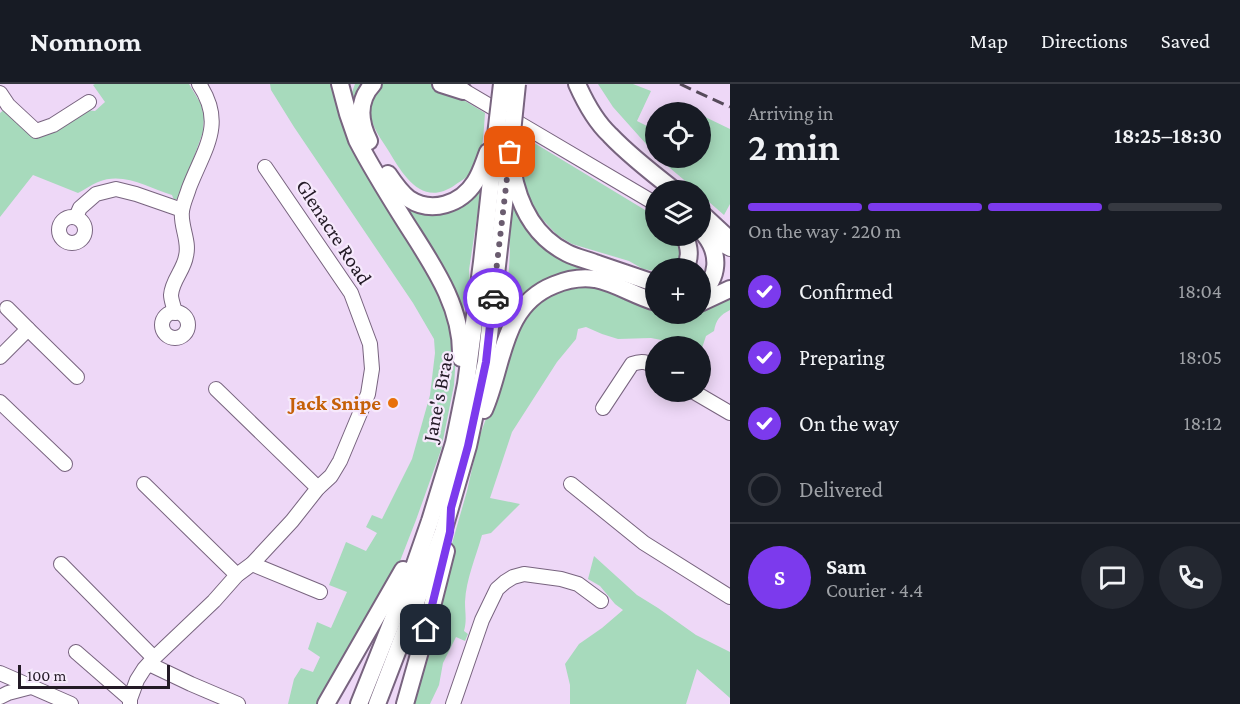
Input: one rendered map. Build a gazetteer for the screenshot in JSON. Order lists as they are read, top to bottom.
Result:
{
  "streets": {
    "main road": ["Jane's Brae"],
    "street": ["Glenacre Road"]
  },
  "places": ["Jack Snipe"],
  "scale_bar": "100 m",
  "page": {
    "header": "Nomnom",
    "nav": ["Map", "Directions", "Saved"],
    "heading": ["2 min", "Arriving in", "18:25–18:30"],
    "panel": ["Sam", "Courier · 4.4"],
    "map_buttons": ["+", "−"],
    "bar": "On the way · 220 m",
    "list": [
      ["Confirmed", "18:04"],
      ["Preparing", "18:05"],
      ["On the way", "18:12"],
      "Delivered"
    ],
    "round": "S",
    "scale": "100 m"
  }
}
